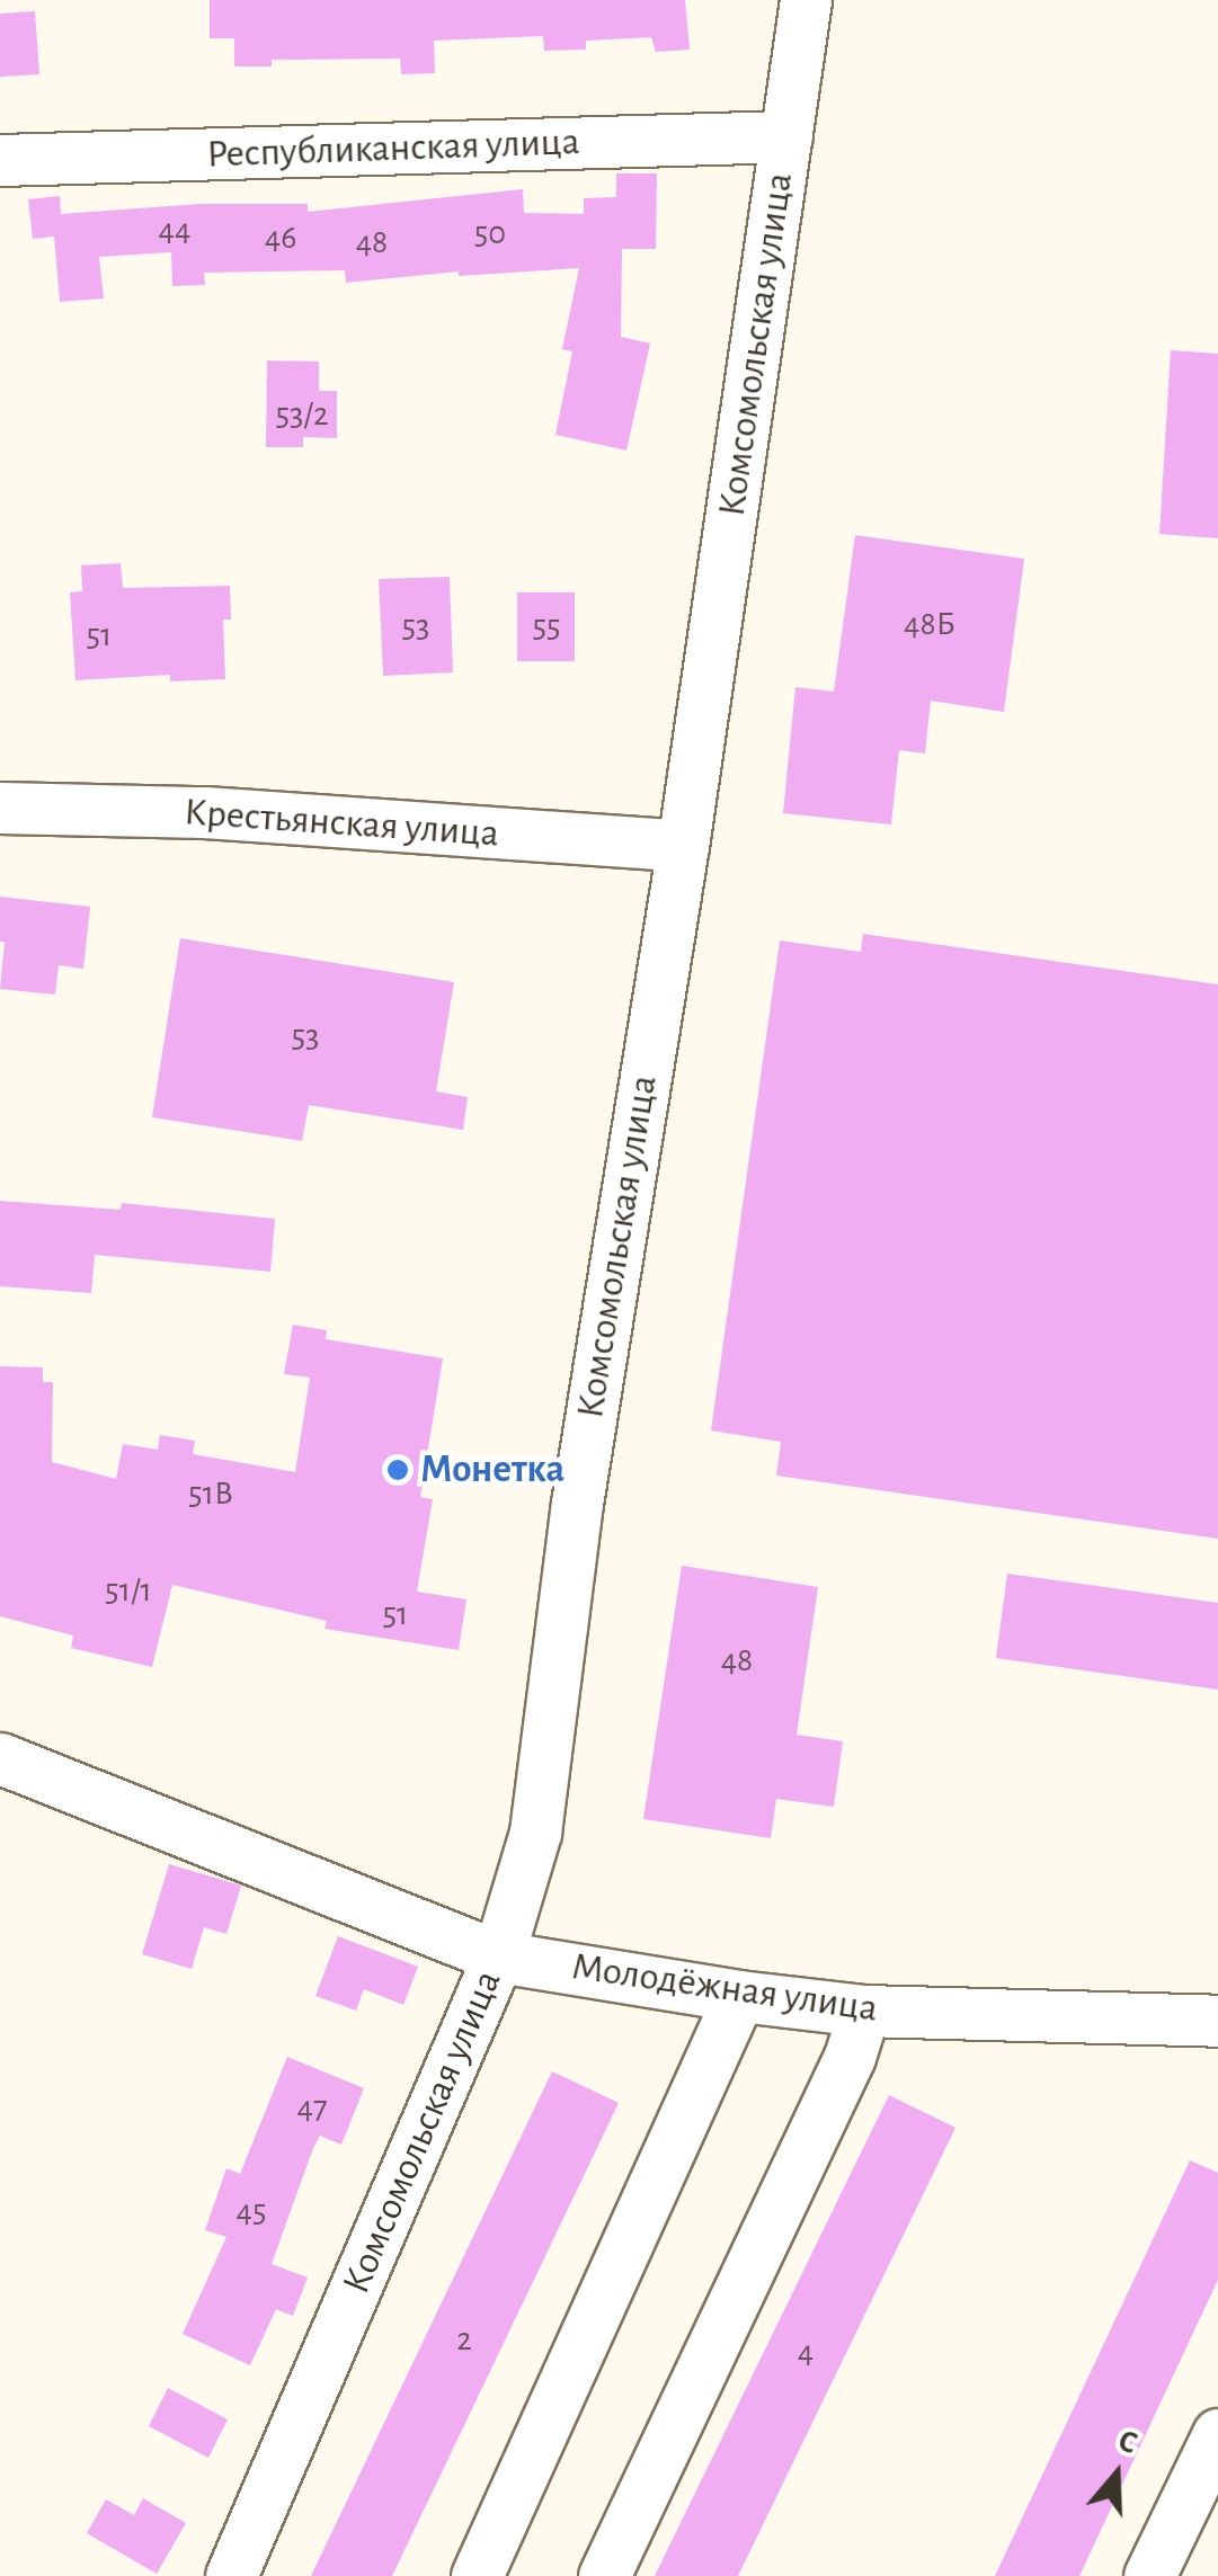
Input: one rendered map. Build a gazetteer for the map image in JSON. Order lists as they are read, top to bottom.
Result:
{
  "streets": {
    "street": [
      "Республиканская улица",
      "Комсомольская улица",
      "Крестьянская улица",
      "Молодёжная улица"
    ]
  },
  "crossings": [
    ["Республиканская улица", "Комсомольская улица"],
    ["Комсомольская улица", "Крестьянская улица"],
    ["Комсомольская улица", "Молодёжная улица"]
  ],
  "places": ["Монетка"],
  "house_numbers": [
    "44",
    "50",
    "46",
    "48",
    "53/2",
    "48Б",
    "53",
    "55",
    "51",
    "53",
    "51В",
    "51/1",
    "51",
    "48",
    "47",
    "45",
    "2",
    "4"
  ],
  "north": "top"
}
